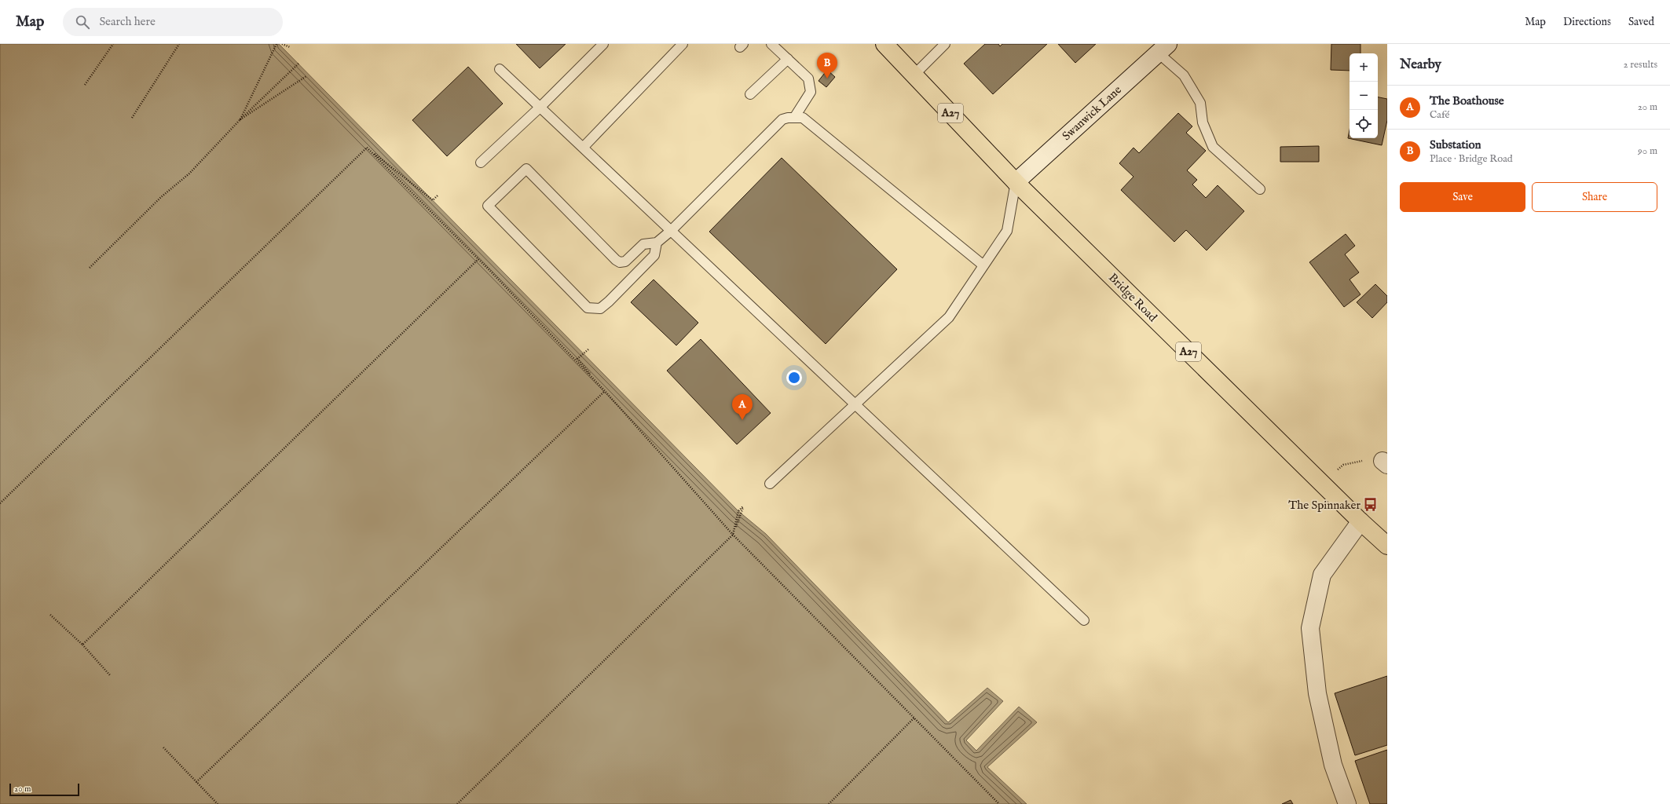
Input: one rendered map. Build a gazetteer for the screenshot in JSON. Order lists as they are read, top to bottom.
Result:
{
  "streets": {
    "main road": ["A27", "Bridge Road"],
    "street": ["Swanwick Lane"]
  },
  "crossings": [
    ["Swanwick Lane", "Bridge Road"]
  ],
  "places": {
    "bus stop": ["The Spinnaker"]
  },
  "scale_bar": "20 m",
  "page": {
    "header": "Map",
    "search": "Search here",
    "nav": ["Map", "Directions", "Saved"],
    "heading": ["Nearby", "2 results"],
    "pins": ["B", "A"],
    "map_buttons": ["+", "−"],
    "list": [
      {
        "mark": "A",
        "name": "The Boathouse",
        "note": "Café",
        "value": "20 m"
      },
      {
        "mark": "B",
        "name": "Substation",
        "note": "Place · Bridge Road",
        "value": "90 m"
      }
    ],
    "buttons": ["Save", "Share"],
    "scale": "20 m"
  }
}
